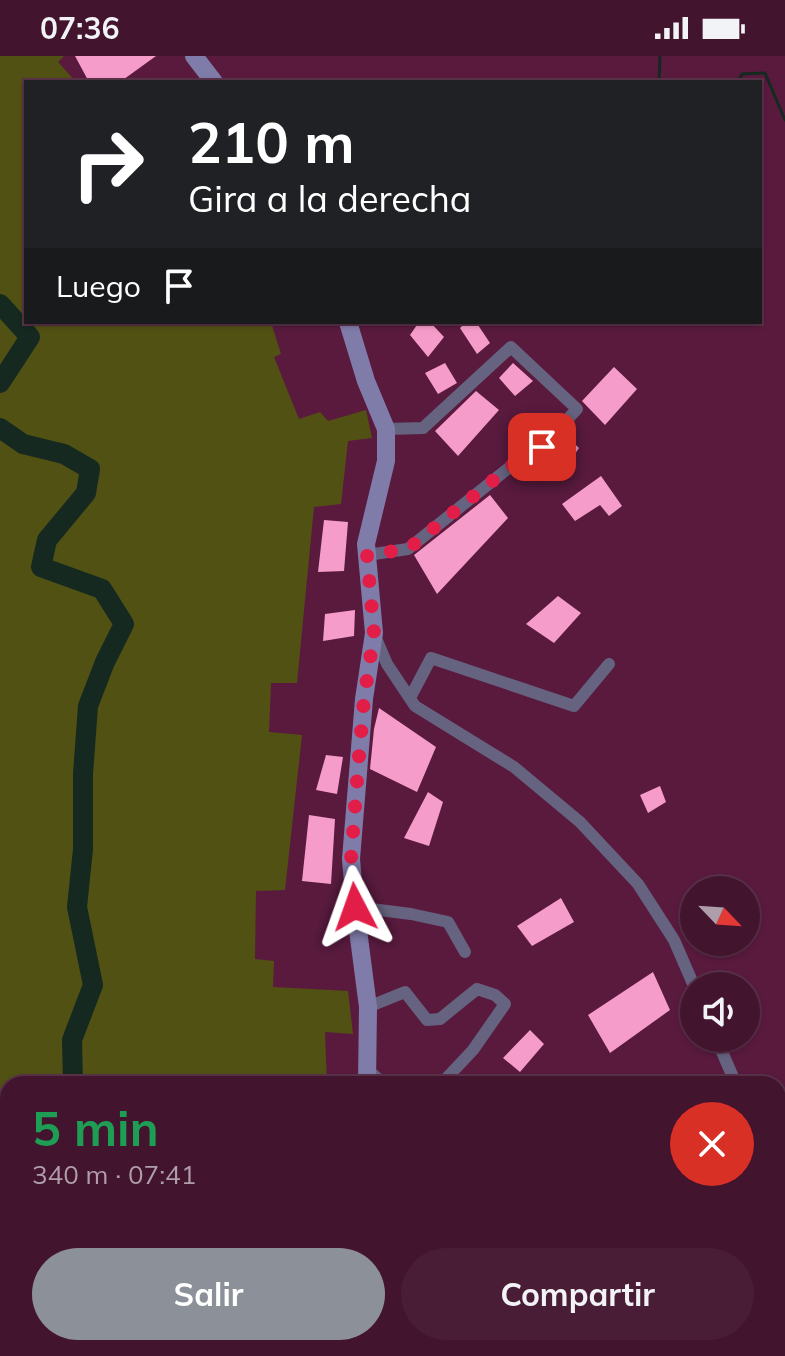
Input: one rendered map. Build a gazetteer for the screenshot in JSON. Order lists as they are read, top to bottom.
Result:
{
  "north": "bottom right",
  "page": {
    "status": "07:36",
    "turn": ["210 m", "Gira a la derecha"],
    "then": "Luego",
    "heading": ["5 min", "340 m · 07:41"],
    "buttons": ["Salir", "Compartir"]
  }
}
